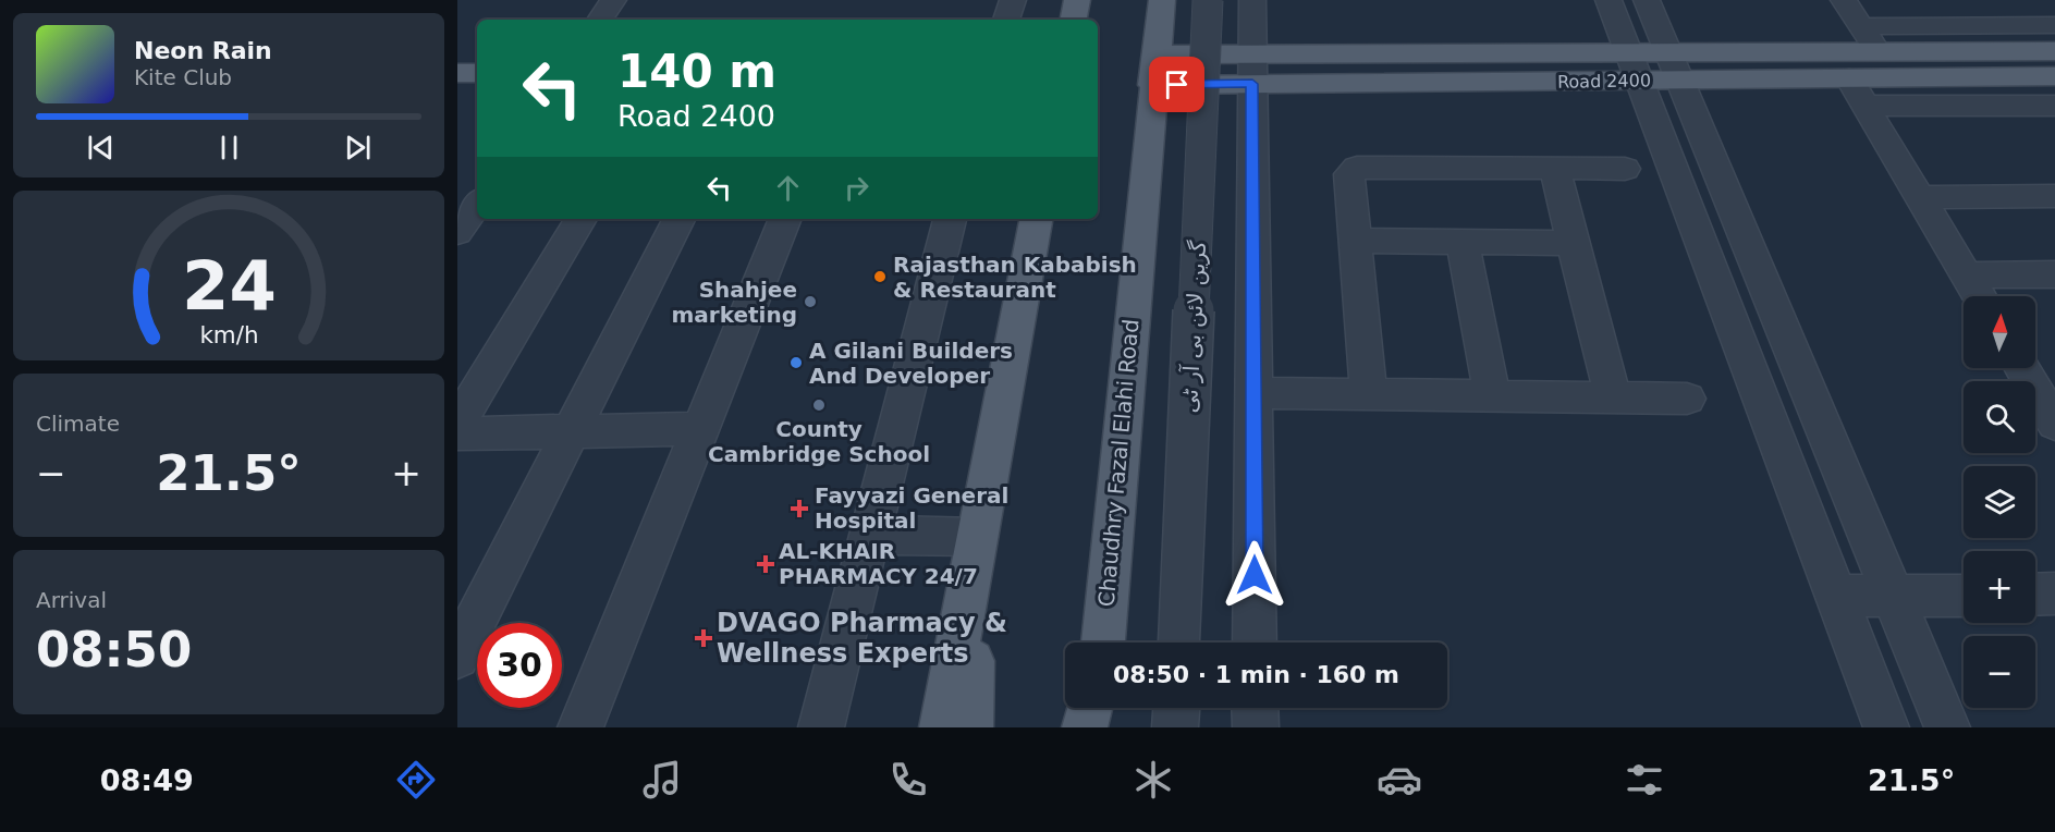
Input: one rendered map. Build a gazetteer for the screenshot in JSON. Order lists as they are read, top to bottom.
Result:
{
  "streets": {
    "main road": ["Road 2400", "Chaudhry Fazal Elahi Road"],
    "street": ["گرین لائن بی آر ٹی"]
  },
  "crossings": [
    ["Road 2400", "Chaudhry Fazal Elahi Road"]
  ],
  "places": {
    "other": [
      "Rajasthan Kababish & Restaurant",
      "Shahjee marketing",
      "A Gilani Builders And Developer",
      "County Cambridge School"
    ],
    "health": ["Fayyazi General Hospital", "AL-KHAIR PHARMACY 24/7", "DVAGO Pharmacy & Wellness Experts"]
  },
  "north": "top",
  "page": {
    "turn": ["140 m", "Road 2400"],
    "song": ["Neon Rain", "Kite Club"],
    "map_buttons": ["+", "−"],
    "tile": [
      "Climate",
      ["Arrival", "08:50"]
    ],
    "heat": ["−", "21.5°", "+"],
    "limit": "30",
    "trip": "08:50 · 1 min · 160 m",
    "tabs": ["08:49", "21.5°"],
    "gauge": ["24", "km/h"]
  }
}
